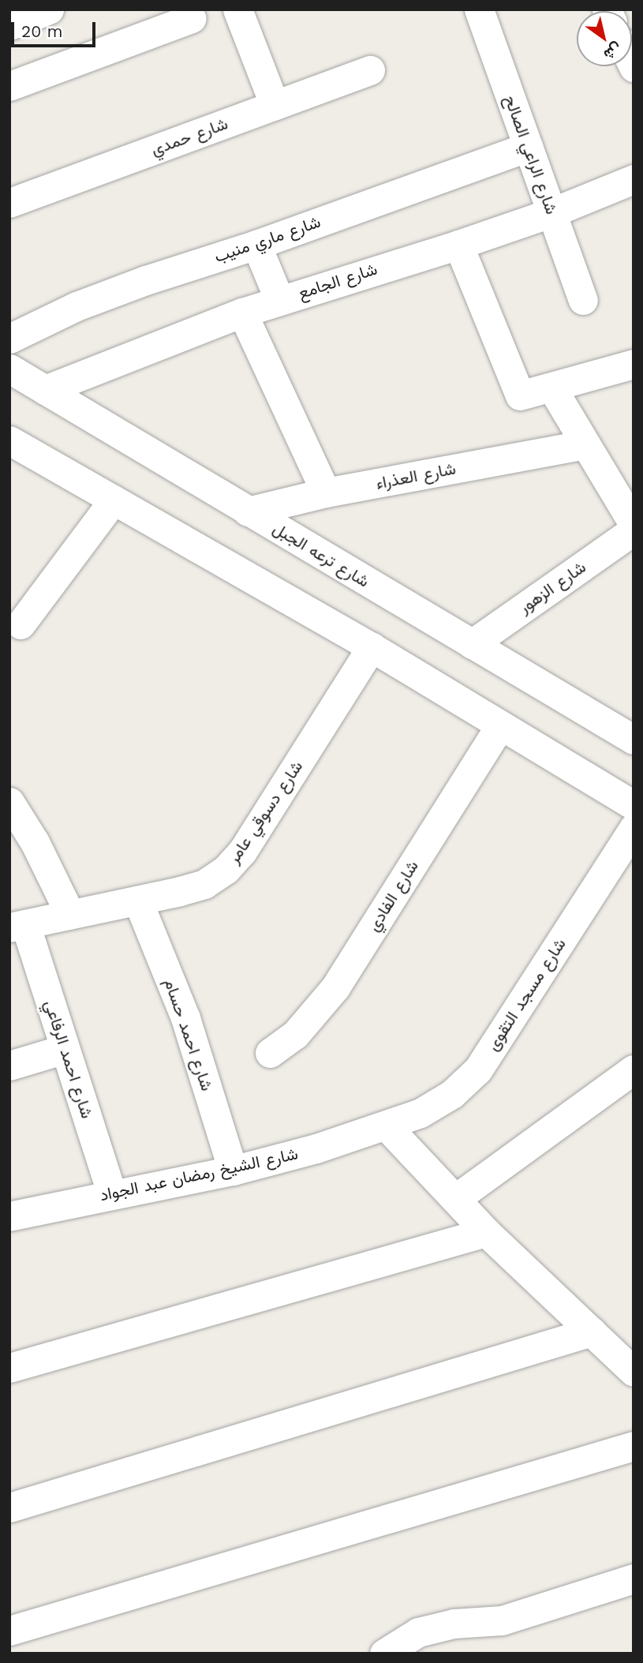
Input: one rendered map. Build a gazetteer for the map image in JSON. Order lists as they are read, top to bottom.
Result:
{
  "streets": {
    "street": [
      "شارع حمدي",
      "شارع الراعي الصالح",
      "شارع ماري منيب",
      "شارع الجامع",
      "شارع العذراء",
      "شارع ترعه الجبل",
      "شارع الزهور",
      "شارع دسوقي عامر",
      "شارع الفادي",
      "شارع مسجد التقوى",
      "شارع احمد حسام",
      "شارع احمد الرفاعي",
      "شارع الشيخ رمضان عبد الجواد"
    ]
  },
  "crossings": [
    ["شارع الراعي الصالح", "شارع ماري منيب"],
    ["شارع الراعي الصالح", "شارع الجامع"],
    ["شارع الجامع", "شارع ترعه الجبل"],
    ["شارع العذراء", "شارع ترعه الجبل"],
    ["شارع ترعه الجبل", "شارع الزهور"],
    ["شارع دسوقي عامر", "شارع احمد حسام"],
    ["شارع دسوقي عامر", "شارع احمد الرفاعي"],
    ["شارع مسجد التقوى", "شارع الشيخ رمضان عبد الجواد"],
    ["شارع احمد حسام", "شارع الشيخ رمضان عبد الجواد"],
    ["شارع احمد الرفاعي", "شارع الشيخ رمضان عبد الجواد"]
  ],
  "scale_bar": "20 m",
  "north": "bottom right"
}
